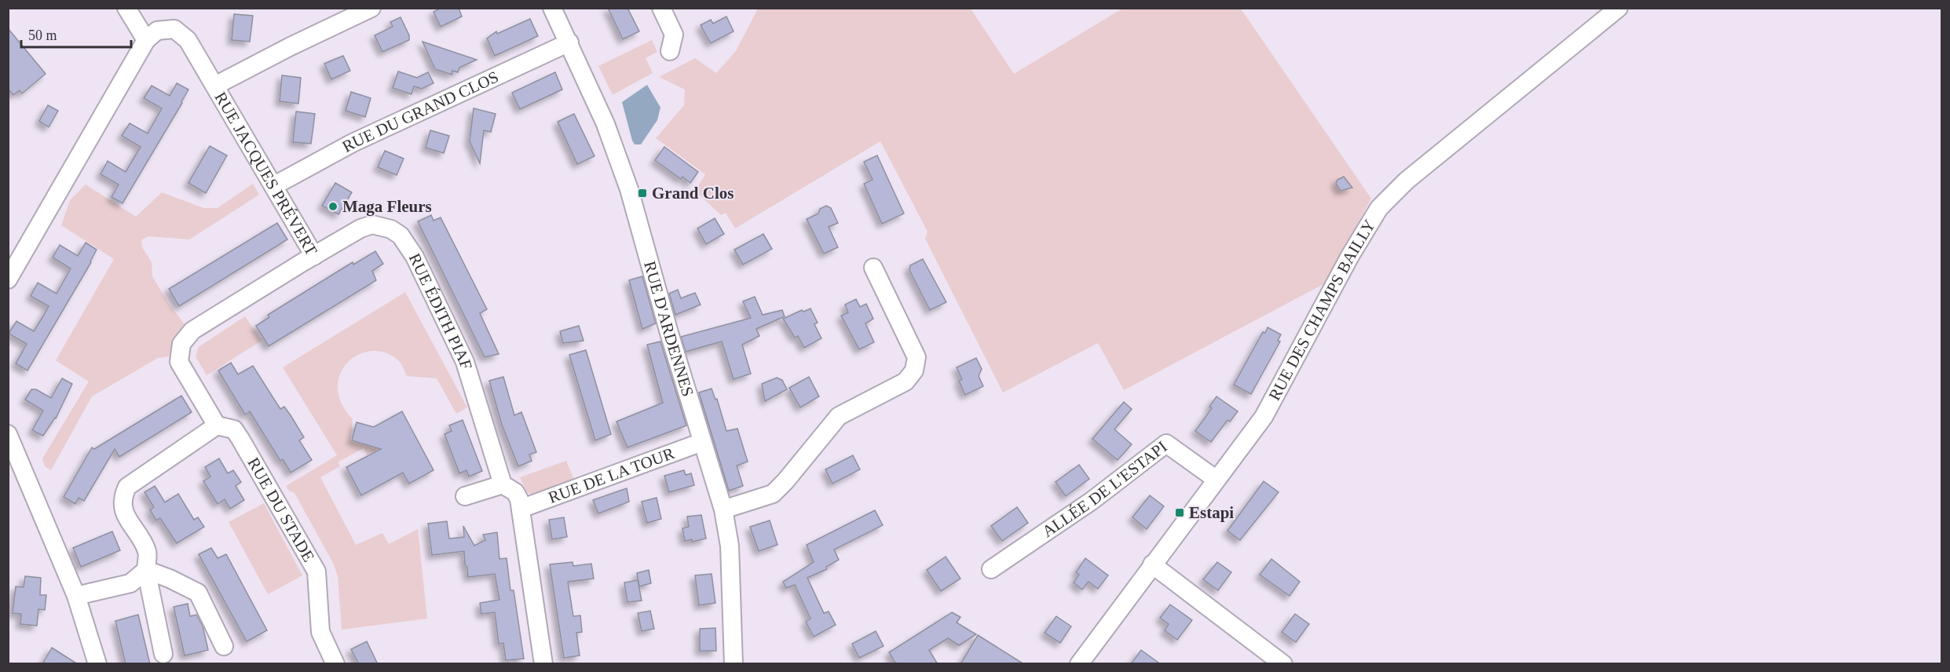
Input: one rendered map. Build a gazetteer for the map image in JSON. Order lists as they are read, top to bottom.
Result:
{
  "streets": {
    "street": [
      "RUE DU GRAND CLOS",
      "RUE JACQUES PRÉVERT",
      "RUE DES CHAMPS BAILLY",
      "RUE ÉDITH PIAF",
      "RUE D'ARDENNES",
      "RUE DE LA TOUR",
      "ALLÉE DE L'ESTAPI",
      "RUE DU STADE"
    ]
  },
  "crossings": [
    ["RUE DU GRAND CLOS", "RUE JACQUES PRÉVERT"],
    ["RUE DU GRAND CLOS", "RUE D'ARDENNES"],
    ["RUE JACQUES PRÉVERT", "RUE ÉDITH PIAF"],
    ["RUE JACQUES PRÉVERT", "RUE DU STADE"],
    ["RUE DES CHAMPS BAILLY", "ALLÉE DE L'ESTAPI"],
    ["RUE D'ARDENNES", "RUE DE LA TOUR"]
  ],
  "places": {
    "transit": ["Grand Clos", "Estapi"],
    "other": ["Maga Fleurs"]
  },
  "scale_bar": "50 m"
}
